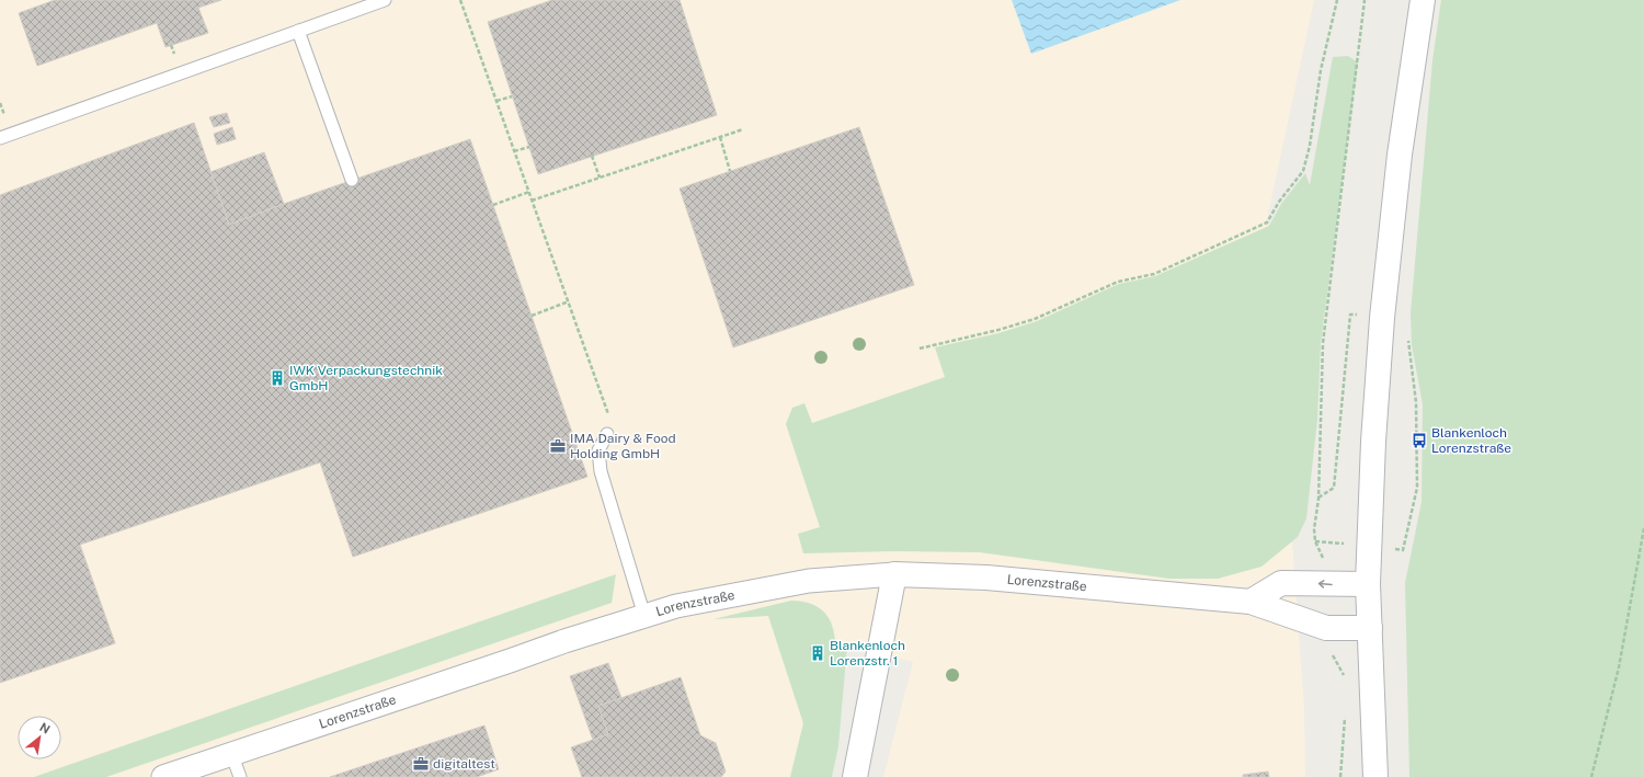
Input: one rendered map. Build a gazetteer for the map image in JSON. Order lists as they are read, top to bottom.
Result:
{
  "streets": {
    "main road": ["Lorenzstraße"]
  },
  "places": {
    "building": ["IWK Verpackungstechnik GmbH", "Blankenloch Lorenzstr. 1"],
    "bus stop": ["Blankenloch Lorenzstraße"],
    "office": ["IMA Dairy & Food Holding GmbH", "digitaltest"]
  },
  "north": "top right"
}
